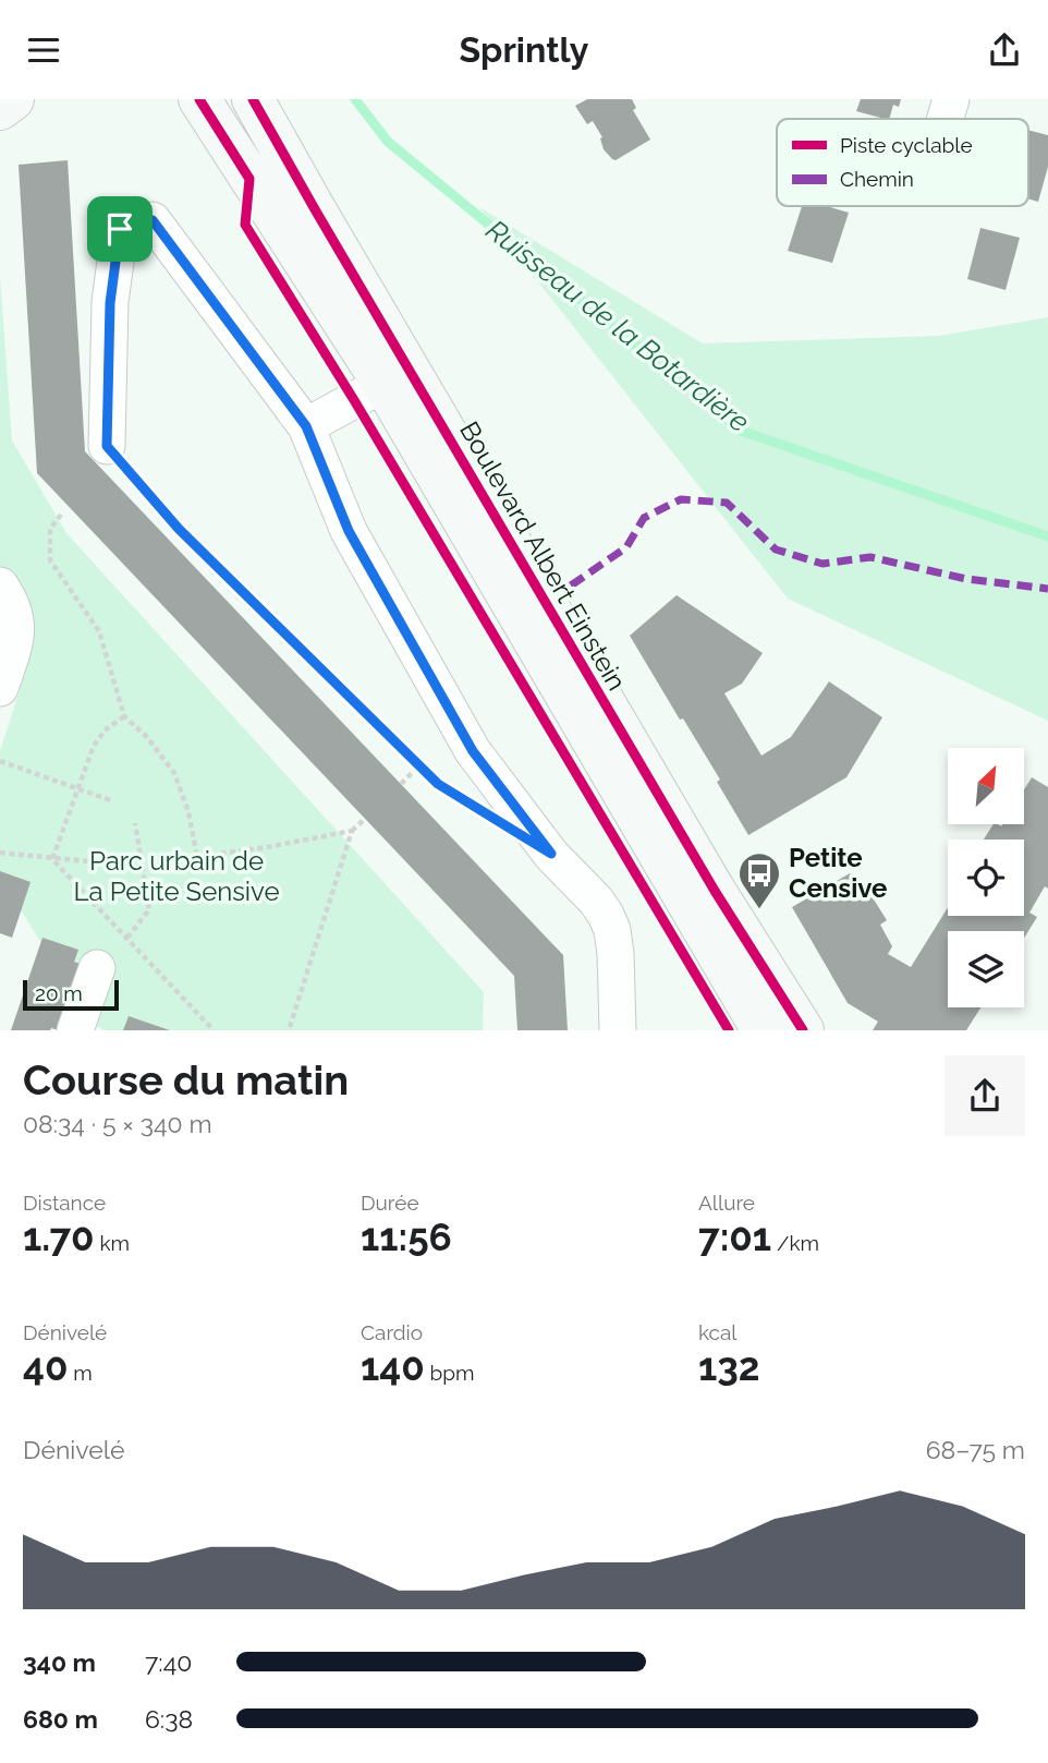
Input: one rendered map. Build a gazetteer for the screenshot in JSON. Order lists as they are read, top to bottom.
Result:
{
  "streets": {
    "main road": ["Boulevard Albert Einstein"]
  },
  "water": ["Ruisseau de la Botardière"],
  "parks": ["Parc urbain de La Petite Sensive"],
  "places": {
    "bus stop": ["Petite Censive"]
  },
  "legend": ["Piste cyclable", "Chemin"],
  "scale_bar": "20 m",
  "north": "top right",
  "page": {
    "header": "Sprintly",
    "scale": "20 m",
    "heading": ["Course du matin", "08:34 · 5 × 340 m"],
    "stats": [
      ["Distance", "1.70 km"],
      ["Durée", "11:56"],
      ["Allure", "7:01 /km"],
      ["Dénivelé", "40 m"],
      ["Cardio", "140 bpm"],
      ["kcal", "132"]
    ],
    "chart": ["Dénivelé", "68–75 m"],
    "list": [
      {
        "name": "340 m",
        "note": "7:40"
      },
      {
        "name": "680 m",
        "note": "6:38"
      }
    ]
  }
}
